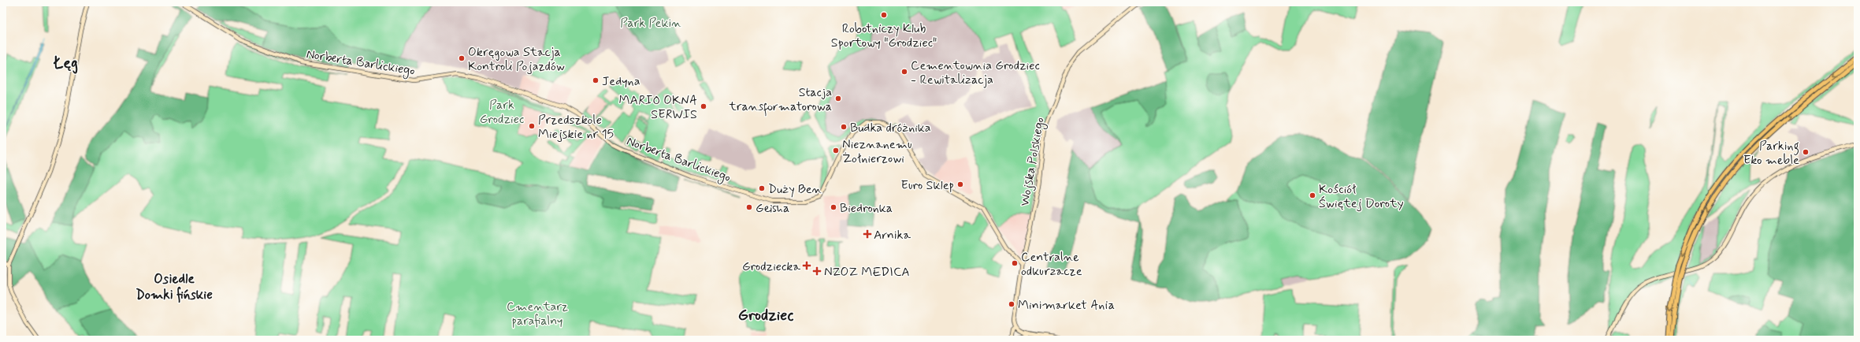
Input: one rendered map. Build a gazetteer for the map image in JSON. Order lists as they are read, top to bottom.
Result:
{
  "streets": {
    "street": ["Norberta Barlickiego", "Wojska Polskiego"]
  },
  "crossings": [
    ["Norberta Barlickiego", "Wojska Polskiego"]
  ],
  "districts": ["Łęg", "Osiedle Domki fińskie", "Grodziec"],
  "parks": ["Park Pekin", "Park Grodziec", "Cmentarz parafialny"],
  "places": {
    "other": [
      "Robotniczy Klub Sportowy \"Grodziec\"",
      "Okręgowa Stacja Kontroli Pojazdów",
      "Cementownia Grodziec - Rewitalizacja",
      "Jedyna",
      "Stacja transformatorowa",
      "MARIO OKNA SERWIS",
      "Przedszkole Miejskie nr 15",
      "Budka dróżnika",
      "Nieznanemu Żołnierzowi",
      "Parking Eko meble",
      "Euro Sklep",
      "Duży Ben",
      "Kościół Świętej Doroty",
      "Geisha",
      "Biedronka",
      "Centralne odkurzacze",
      "Minimarket Ania"
    ],
    "health": ["Arnika", "Grodziecka", "NZOZ MEDICA"]
  }
}
